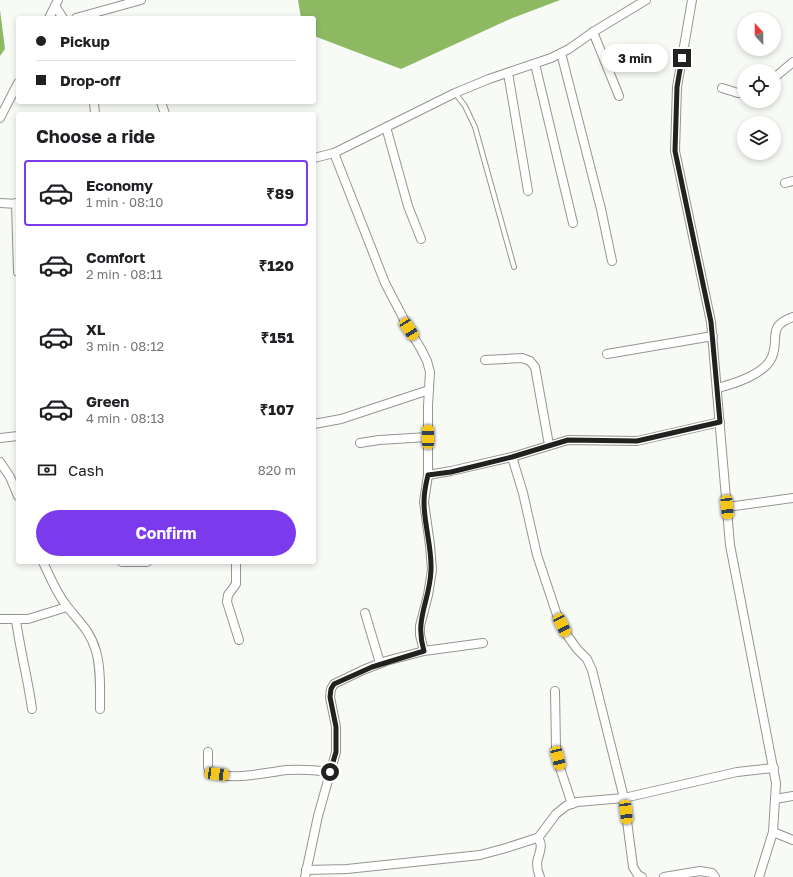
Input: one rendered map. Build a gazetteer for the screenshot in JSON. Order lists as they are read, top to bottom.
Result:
{
  "north": "top",
  "page": {
    "banner": ["Pickup", "Drop-off"],
    "bubble": "3 min",
    "heading": "Choose a ride",
    "list": [
      {
        "name": "Economy",
        "note": "1 min · 08:10",
        "value": "₹89"
      },
      {
        "name": "Comfort",
        "note": "2 min · 08:11",
        "value": "₹120"
      },
      {
        "name": "XL",
        "note": "3 min · 08:12",
        "value": "₹151"
      },
      {
        "name": "Green",
        "note": "4 min · 08:13",
        "value": "₹107"
      }
    ],
    "pay": ["Cash", "820 m"],
    "buttons": "Confirm"
  }
}
